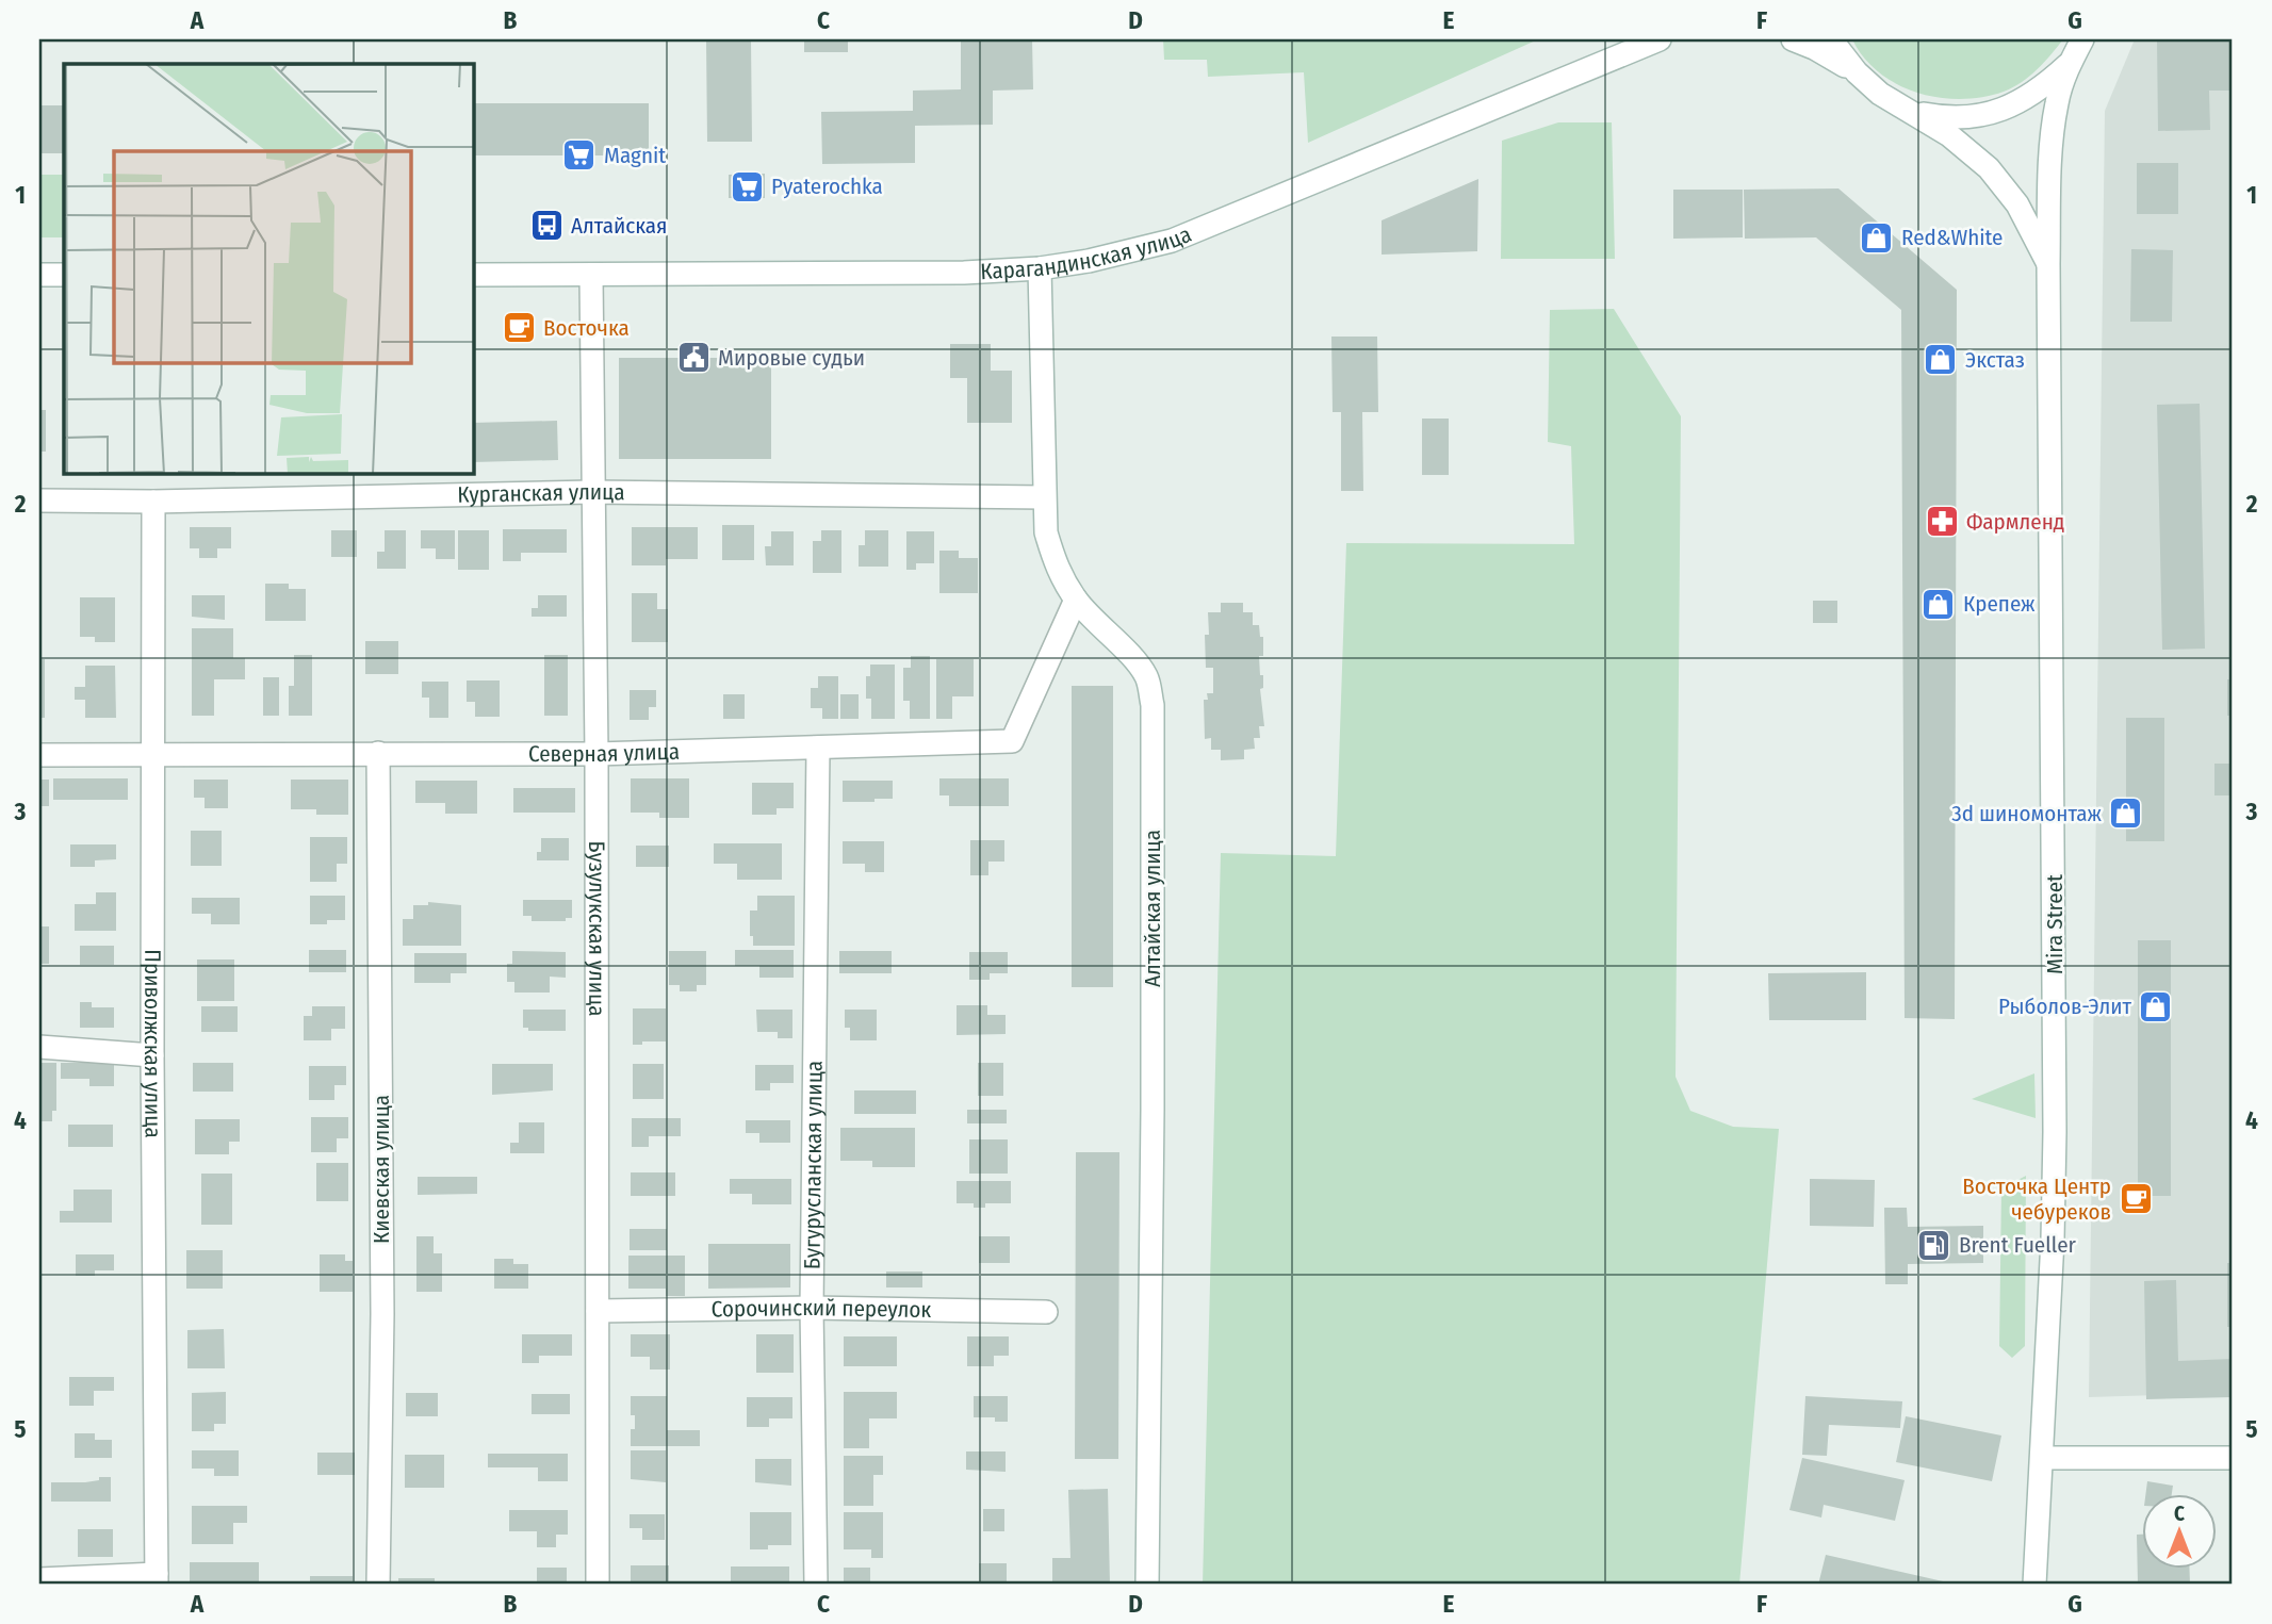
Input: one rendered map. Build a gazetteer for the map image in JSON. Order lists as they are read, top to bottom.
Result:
{
  "streets": {
    "street": [
      "Карагандинская улица",
      "Курганская улица",
      "Северная улица",
      "Алтайская улица",
      "Mira Street",
      "Бузулукская улица",
      "Приволжская улица",
      "Бугурусланская улица",
      "Киевская улица",
      "Сорочинский переулок"
    ]
  },
  "crossings": [
    ["Карагандинская улица", "Алтайская улица"],
    ["Карагандинская улица", "Бузулукская улица"],
    ["Курганская улица", "Алтайская улица"],
    ["Курганская улица", "Бузулукская улица"],
    ["Курганская улица", "Приволжская улица"],
    ["Северная улица", "Алтайская улица"],
    ["Северная улица", "Бузулукская улица"],
    ["Северная улица", "Приволжская улица"],
    ["Северная улица", "Бугурусланская улица"],
    ["Северная улица", "Киевская улица"],
    ["Бузулукская улица", "Сорочинский переулок"],
    ["Бугурусланская улица", "Сорочинский переулок"]
  ],
  "places": {
    "supermarket": ["Magnit", "Pyaterochka"],
    "bus stop": ["Алтайская"],
    "shop": [
      "Red&White",
      "Экстаз",
      "Крепеж",
      "3d шиномонтаж",
      "Рыболов-Элит"
    ],
    "cafe": ["Восточка", "Восточка Центр чебуреков"],
    "public building": ["Мировые судьи"],
    "pharmacy": ["Фармленд"],
    "fuel station": ["Brent Fueller"]
  },
  "north": "top",
  "grid": {
    "columns": [
      "A",
      "B",
      "C",
      "D",
      "E",
      "F",
      "G"
    ],
    "rows": [
      "1",
      "2",
      "3",
      "4",
      "5"
    ]
  }
}
